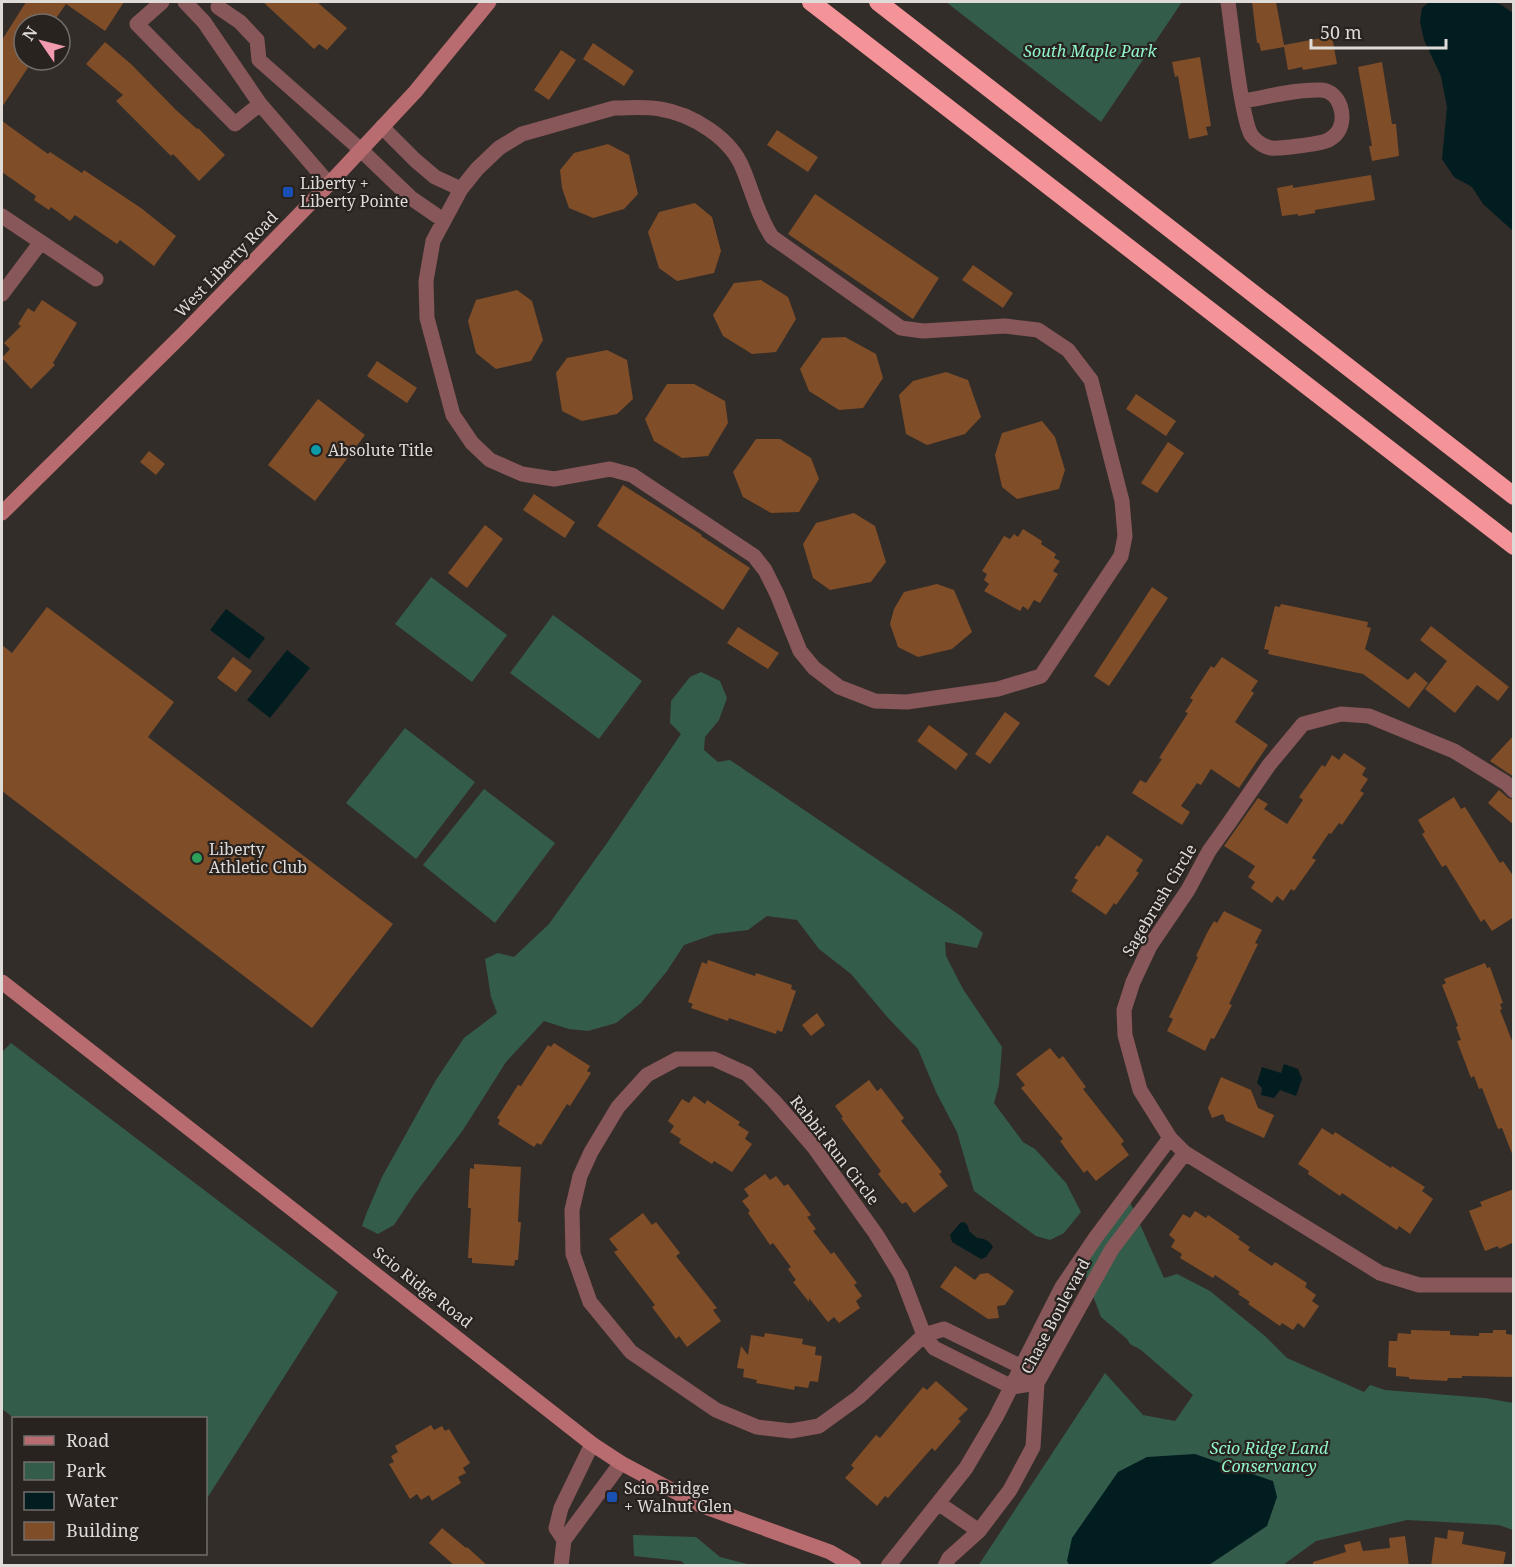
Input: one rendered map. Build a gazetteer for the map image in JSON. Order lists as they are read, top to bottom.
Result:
{
  "streets": {
    "street": [
      "West Liberty Road",
      "Sagebrush Circle",
      "Rabbit Run Circle",
      "Scio Ridge Road",
      "Chase Boulevard"
    ]
  },
  "crossings": [
    ["Sagebrush Circle", "Chase Boulevard"],
    ["Rabbit Run Circle", "Chase Boulevard"]
  ],
  "parks": ["South Maple Park", "Scio Ridge Land Conservancy"],
  "places": {
    "transit": ["Liberty + Liberty Pointe", "Scio Bridge + Walnut Glen"],
    "other": ["Absolute Title", "Liberty Athletic Club"]
  },
  "legend": [
    "Road",
    "Park",
    "Water",
    "Building"
  ],
  "scale_bar": "50 m",
  "north": "top left"
}
